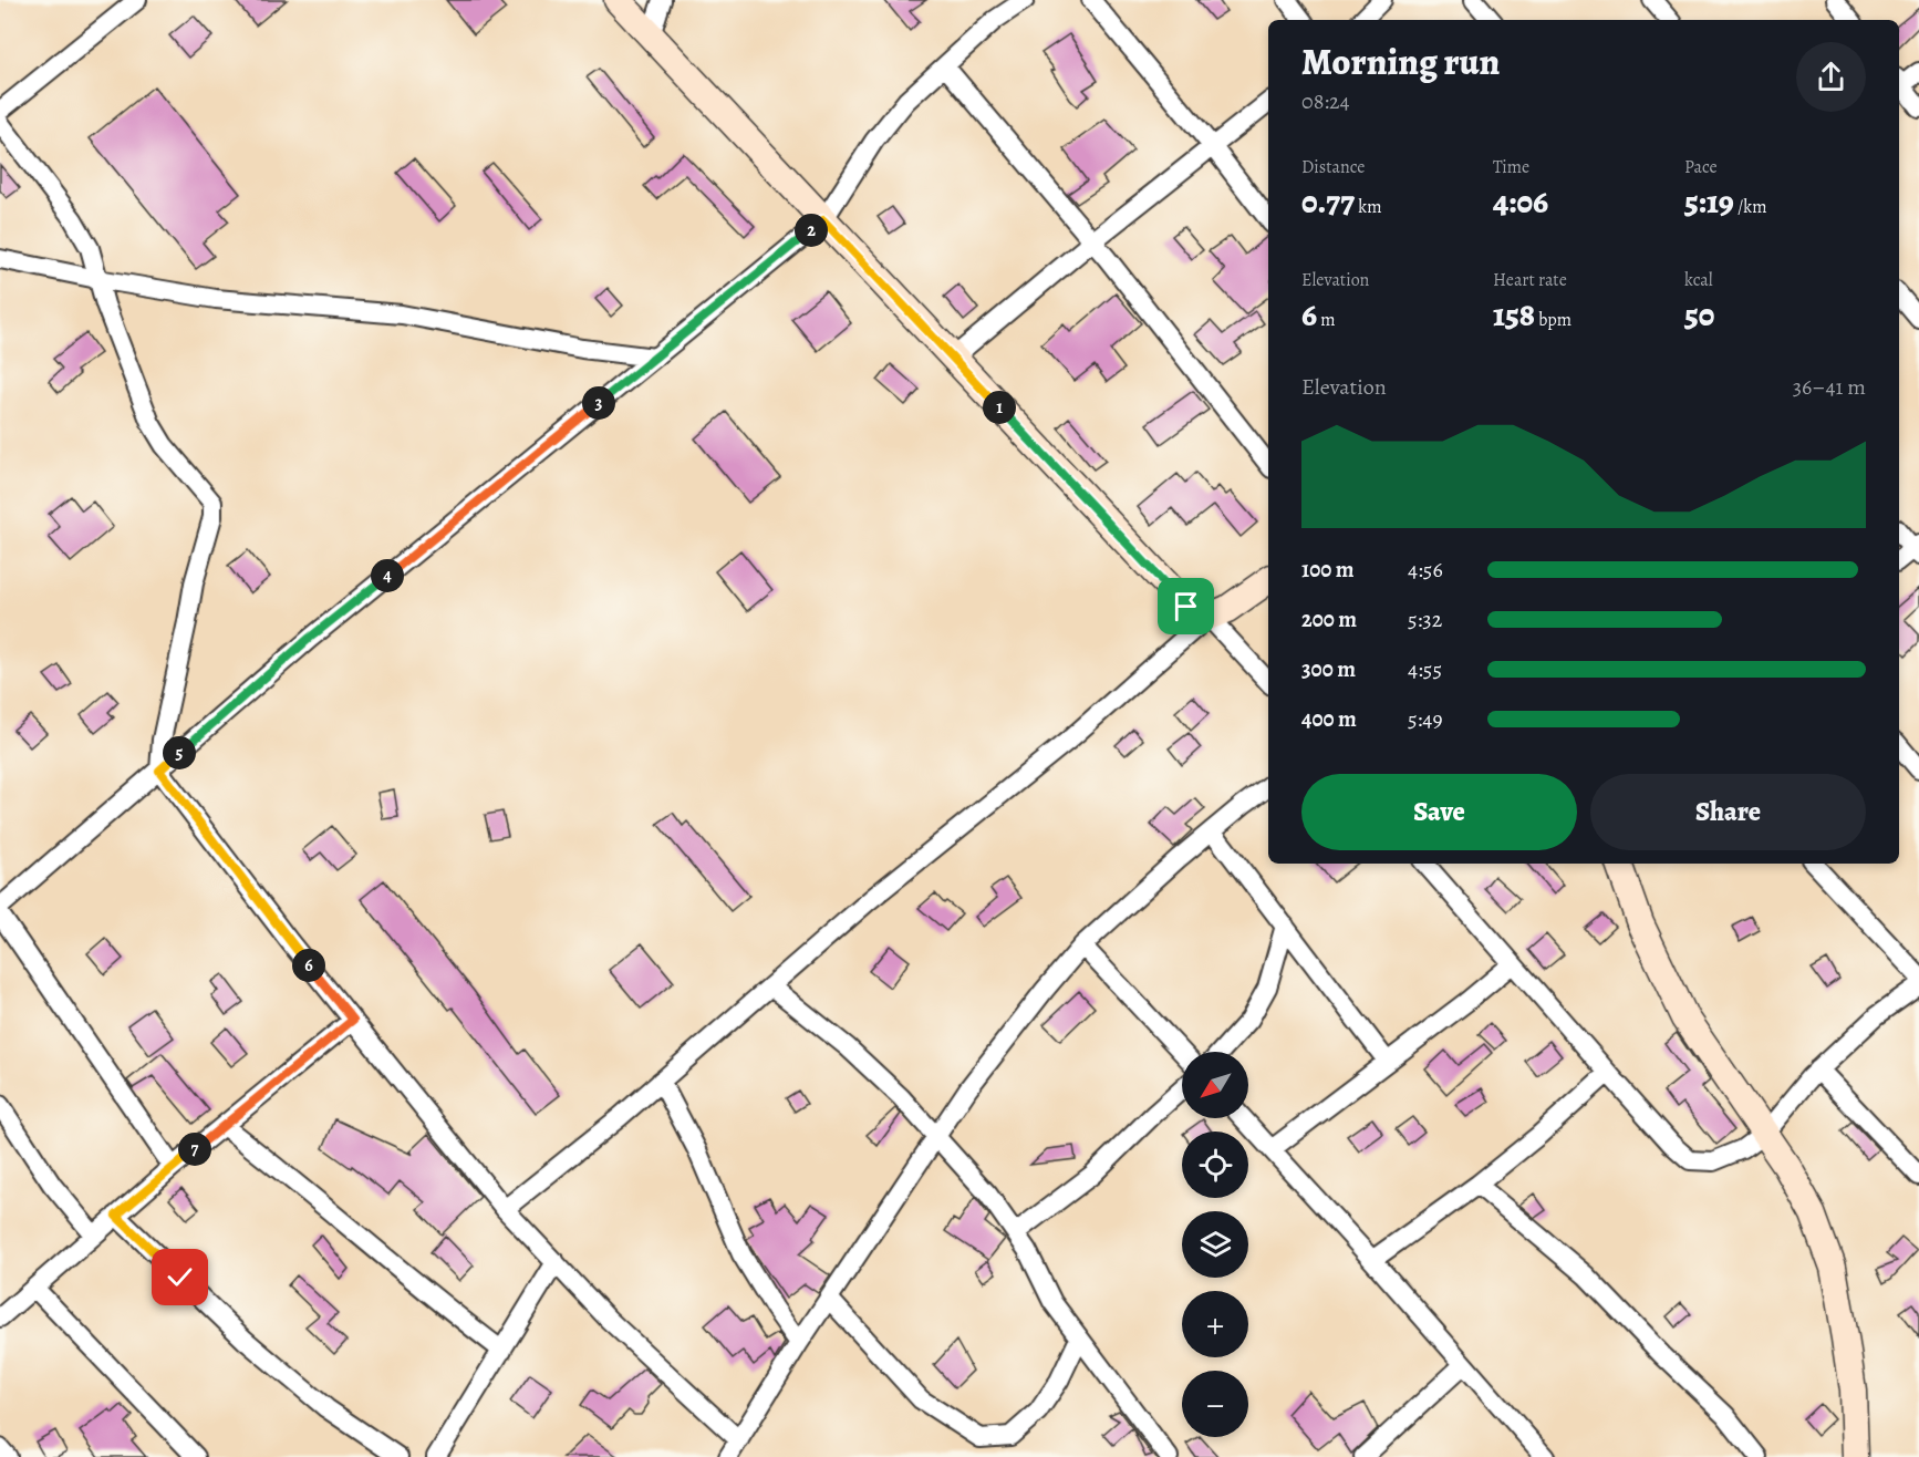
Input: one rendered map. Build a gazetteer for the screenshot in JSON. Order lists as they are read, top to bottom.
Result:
{
  "north": "bottom left",
  "page": {
    "heading": ["Morning run", "08:24"],
    "stats": [
      ["Distance", "0.77 km"],
      ["Time", "4:06"],
      ["Pace", "5:19 /km"],
      ["Elevation", "6 m"],
      ["Heart rate", "158 bpm"],
      ["kcal", "50"]
    ],
    "pins": [
      "2",
      "3",
      "1",
      "4",
      "5",
      "6",
      "7"
    ],
    "chart": ["Elevation", "36–41 m"],
    "list": [
      {
        "name": "100 m",
        "note": "4:56"
      },
      {
        "name": "200 m",
        "note": "5:32"
      },
      {
        "name": "300 m",
        "note": "4:55"
      },
      {
        "name": "400 m",
        "note": "5:49"
      }
    ],
    "buttons": ["Save", "Share"],
    "map_buttons": ["+", "−"]
  }
}
